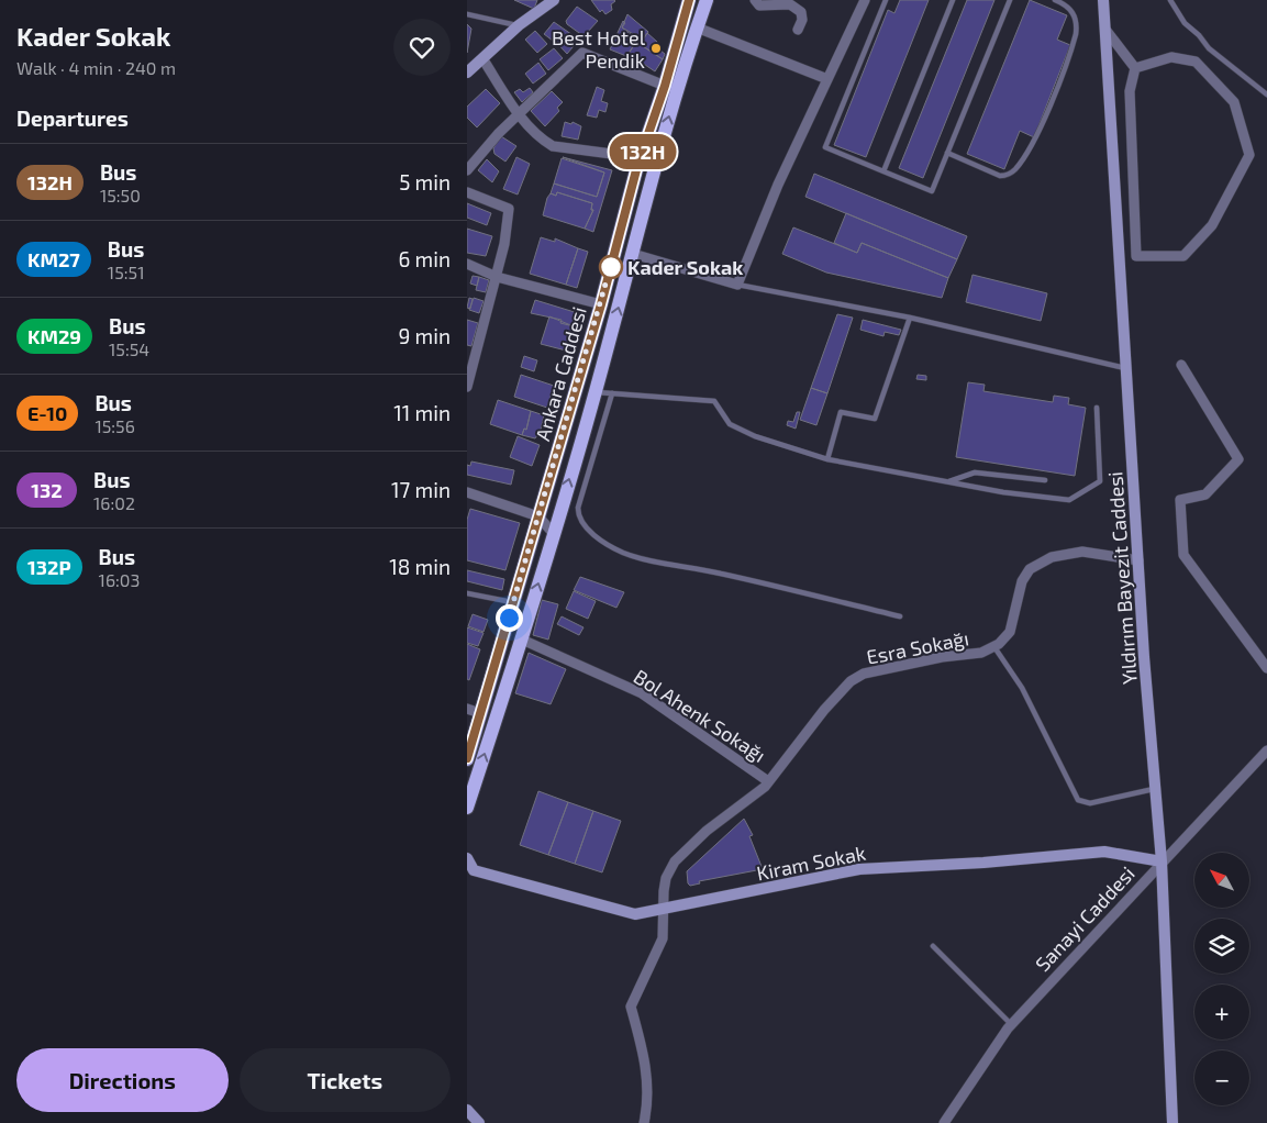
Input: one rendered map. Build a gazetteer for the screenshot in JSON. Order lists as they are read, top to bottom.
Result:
{
  "streets": {
    "main road": ["Ankara Caddesi"],
    "street": [
      "Yıldırım Bayezit Caddesi",
      "Esra Sokağı",
      "Bol Ahenk Sokağı",
      "Kiram Sokak",
      "Sanayi Caddesi"
    ]
  },
  "crossings": [
    ["Ankara Caddesi", "Bol Ahenk Sokağı"],
    ["Yıldırım Bayezit Caddesi", "Esra Sokağı"],
    ["Yıldırım Bayezit Caddesi", "Kiram Sokak"],
    ["Yıldırım Bayezit Caddesi", "Sanayi Caddesi"],
    ["Esra Sokağı", "Bol Ahenk Sokağı"],
    ["Esra Sokağı", "Kiram Sokak"],
    ["Kiram Sokak", "Sanayi Caddesi"]
  ],
  "places": ["Best Hotel Pendik", "Kader Sokak"],
  "lines": ["bus line 132H"],
  "north": "top left",
  "page": {
    "heading": [
      ["Kader Sokak", "Walk · 4 min · 240 m"],
      "Departures"
    ],
    "on_map": "132H",
    "list": [
      {
        "mark": "132H",
        "name": "Bus",
        "note": "15:50",
        "value": "5 min"
      },
      {
        "mark": "KM27",
        "name": "Bus",
        "note": "15:51",
        "value": "6 min"
      },
      {
        "mark": "KM29",
        "name": "Bus",
        "note": "15:54",
        "value": "9 min"
      },
      {
        "mark": "E-10",
        "name": "Bus",
        "note": "15:56",
        "value": "11 min"
      },
      {
        "mark": "132",
        "name": "Bus",
        "note": "16:02",
        "value": "17 min"
      },
      {
        "mark": "132P",
        "name": "Bus",
        "note": "16:03",
        "value": "18 min"
      }
    ],
    "map_buttons": ["+", "−"],
    "buttons": ["Directions", "Tickets"]
  }
}
